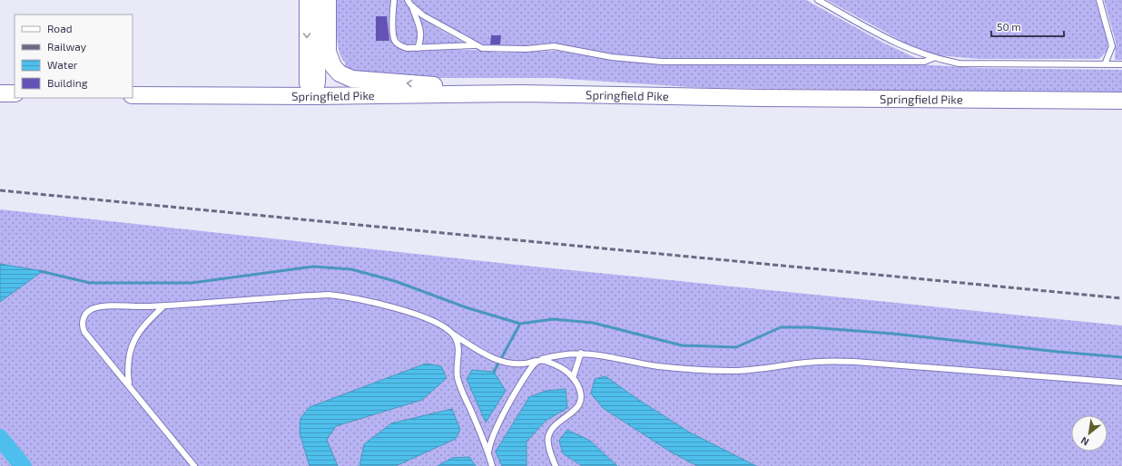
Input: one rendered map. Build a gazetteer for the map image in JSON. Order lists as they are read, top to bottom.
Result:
{
  "streets": {
    "main road": ["Springfield Pike"]
  },
  "legend": [
    "Road",
    "Railway",
    "Water",
    "Building"
  ],
  "scale_bar": "50 m",
  "north": "bottom left"
}
